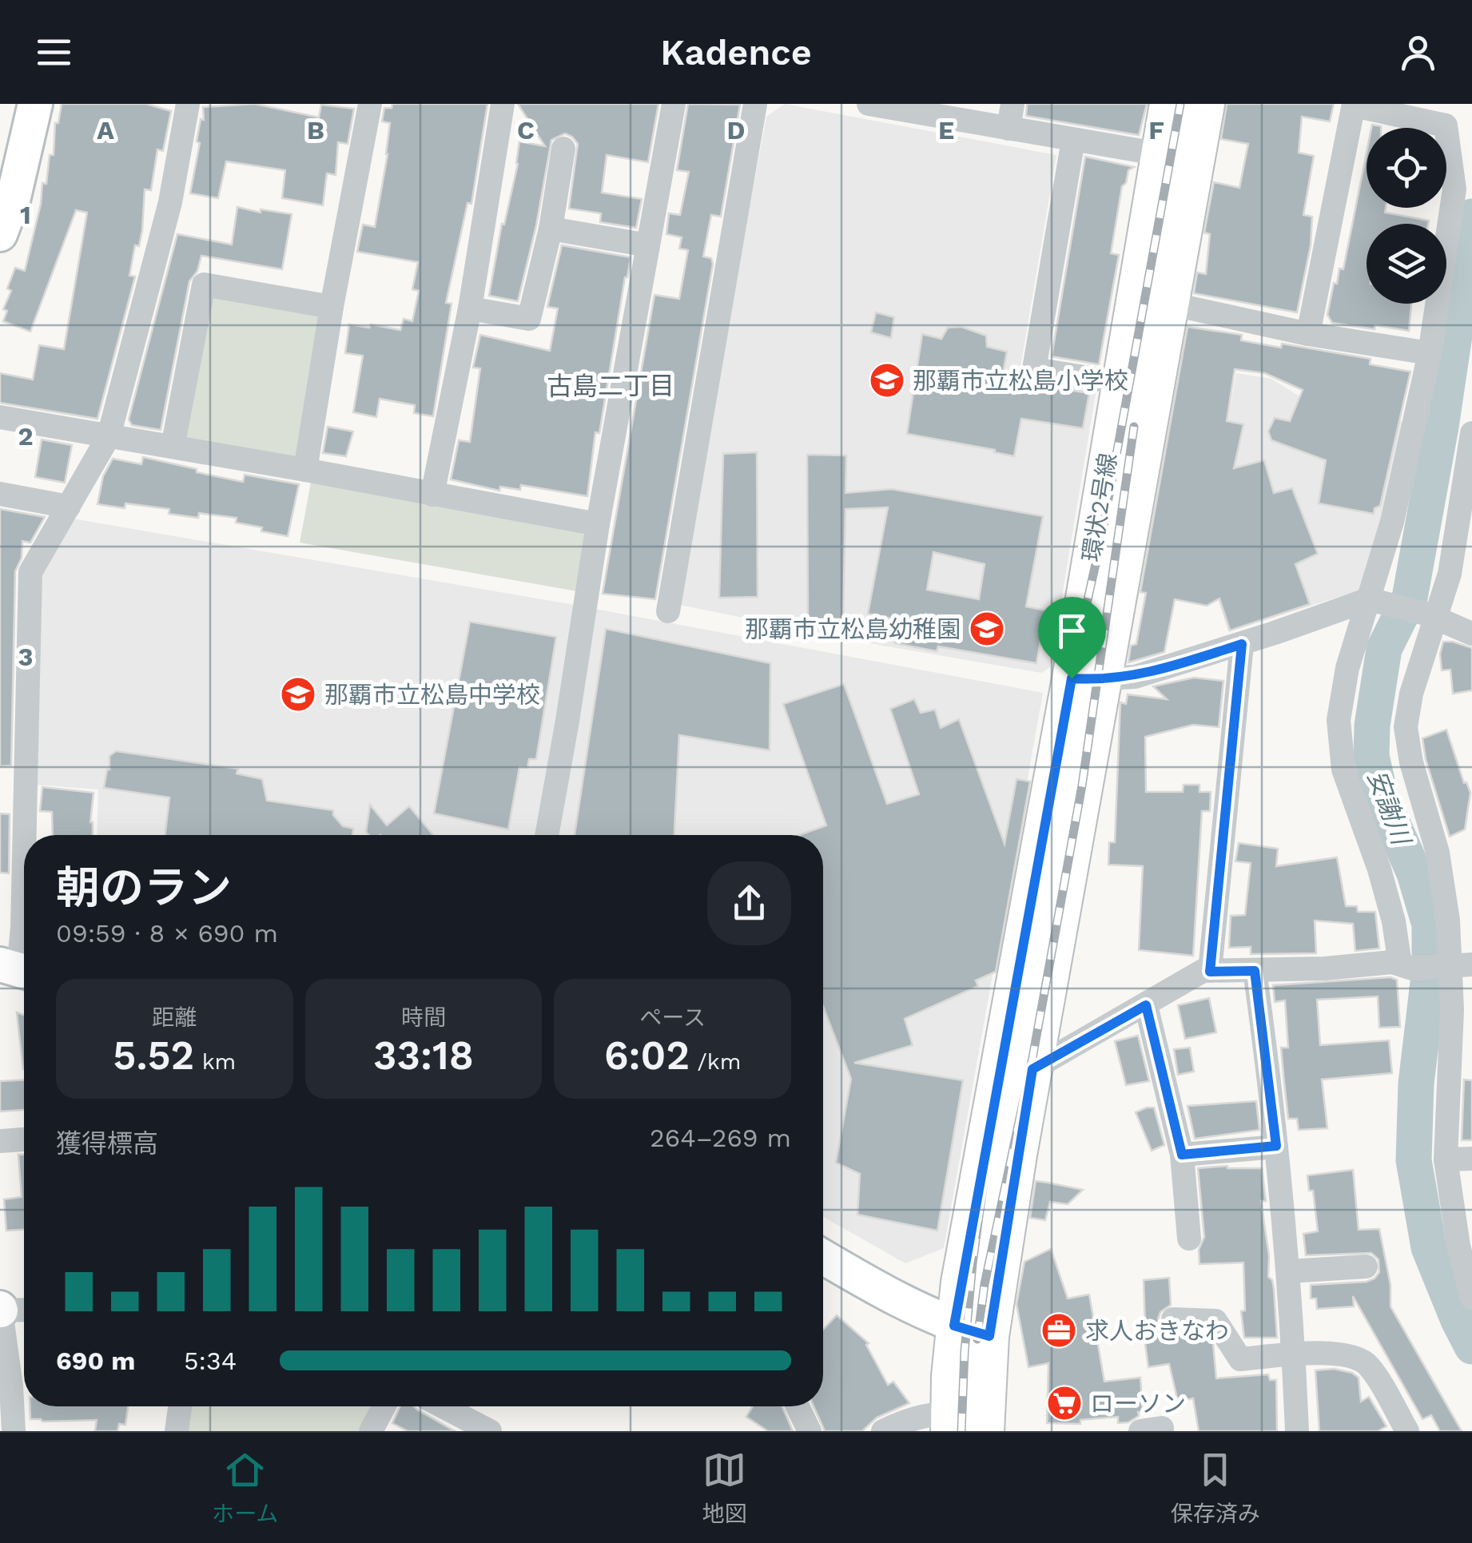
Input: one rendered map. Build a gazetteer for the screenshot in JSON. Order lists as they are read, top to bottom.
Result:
{
  "streets": {
    "main road": ["環状2号線"]
  },
  "districts": ["古島二丁目"],
  "water": ["安謝川"],
  "places": {
    "school or university": ["那覇市立松島小学校", "那覇市立松島幼稚園", "那覇市立松島中学校"],
    "office": ["求人おきなわ"],
    "supermarket": ["ローソン"]
  },
  "page": {
    "header": "Kadence",
    "heading": ["朝のラン", "09:59 · 8 × 690 m"],
    "stats": [
      ["距離", "5.52 km"],
      ["時間", "33:18"],
      ["ペース", "6:02 /km"]
    ],
    "chart": ["獲得標高", "264–269 m"],
    "list": [
      {
        "name": "690 m",
        "note": "5:34"
      }
    ],
    "tabs": ["ホーム", "地図", "保存済み"]
  },
  "grid": {
    "columns": [
      "A",
      "B",
      "C",
      "D",
      "E",
      "F"
    ],
    "rows": ["1", "2", "3"]
  }
}
